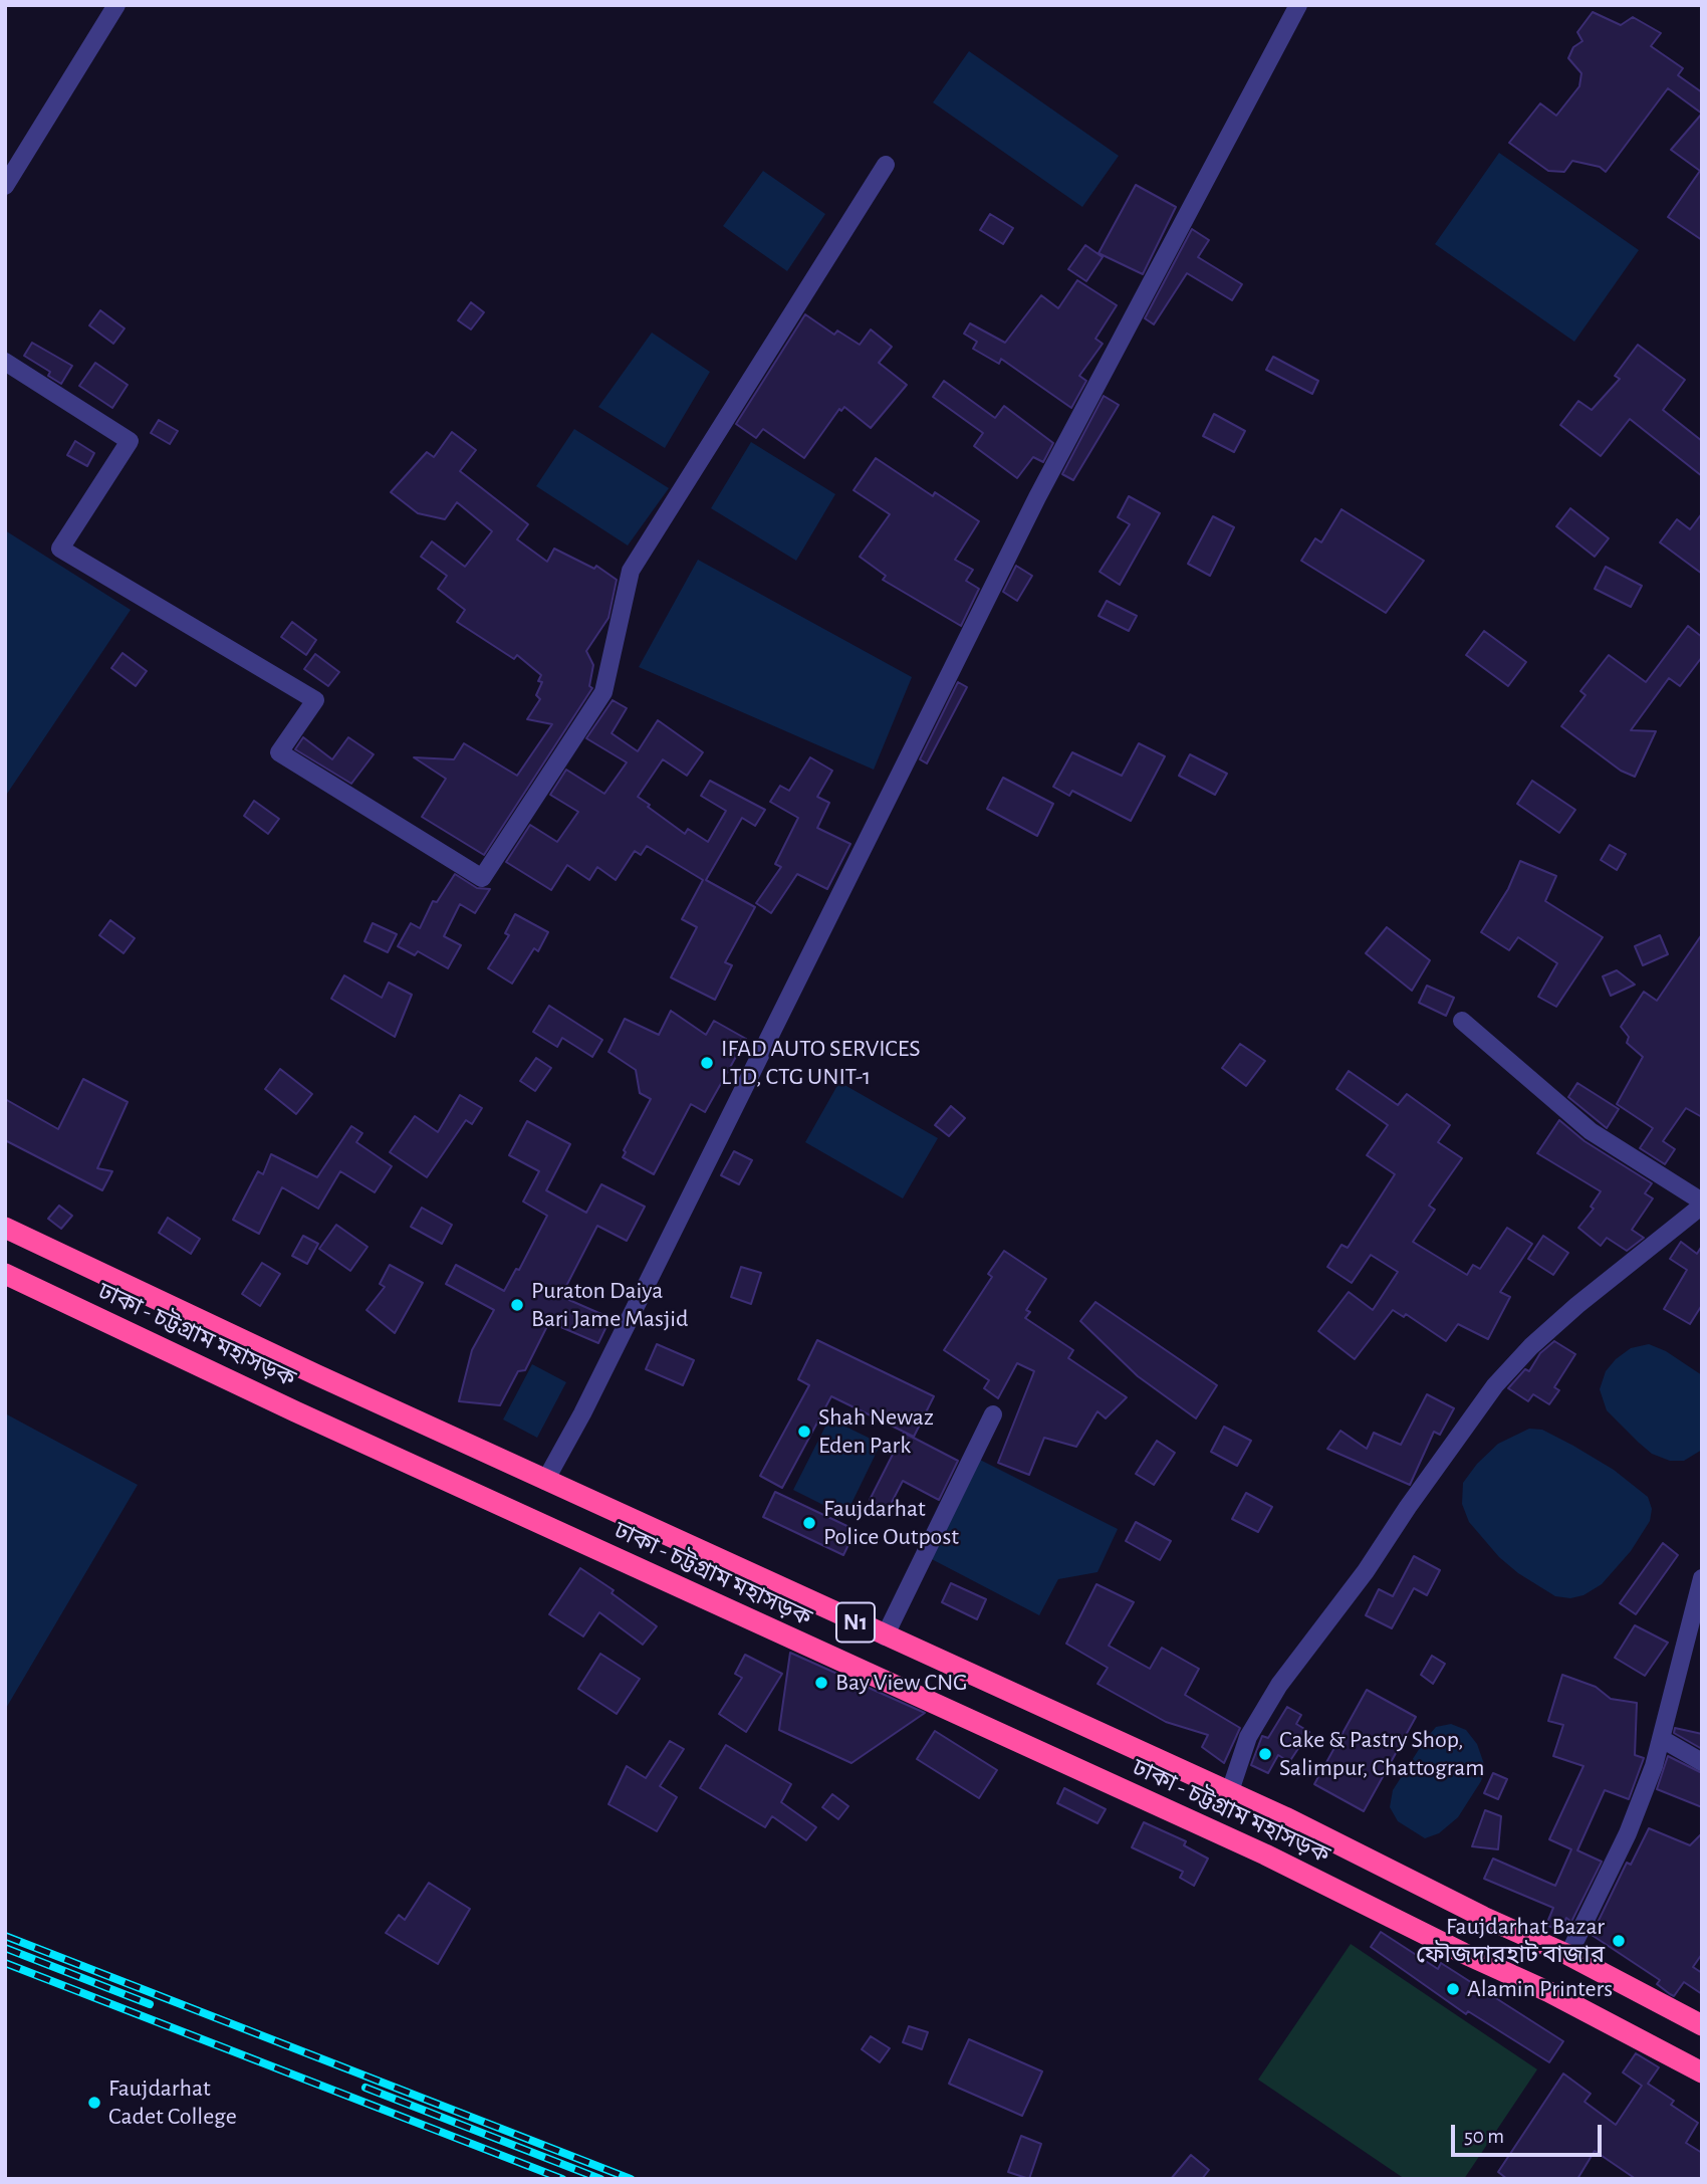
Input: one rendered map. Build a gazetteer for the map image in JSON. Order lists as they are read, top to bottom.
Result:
{
  "streets": {
    "highway": ["ঢাকা - চট্টগ্রাম মহাসড়ক", "N1"]
  },
  "places": [
    "IFAD AUTO SERVICES LTD, CTG UNIT-1",
    "Puraton Daiya Bari Jame Masjid",
    "Shah Newaz Eden Park",
    "Faujdarhat Police Outpost",
    "Bay View CNG",
    "Cake & Pastry Shop, Salimpur, Chattogram",
    "Faujdarhat Bazar ফৌজদারহাট বাজার",
    "Alamin Printers",
    "Faujdarhat Cadet College"
  ],
  "scale_bar": "50 m"
}
